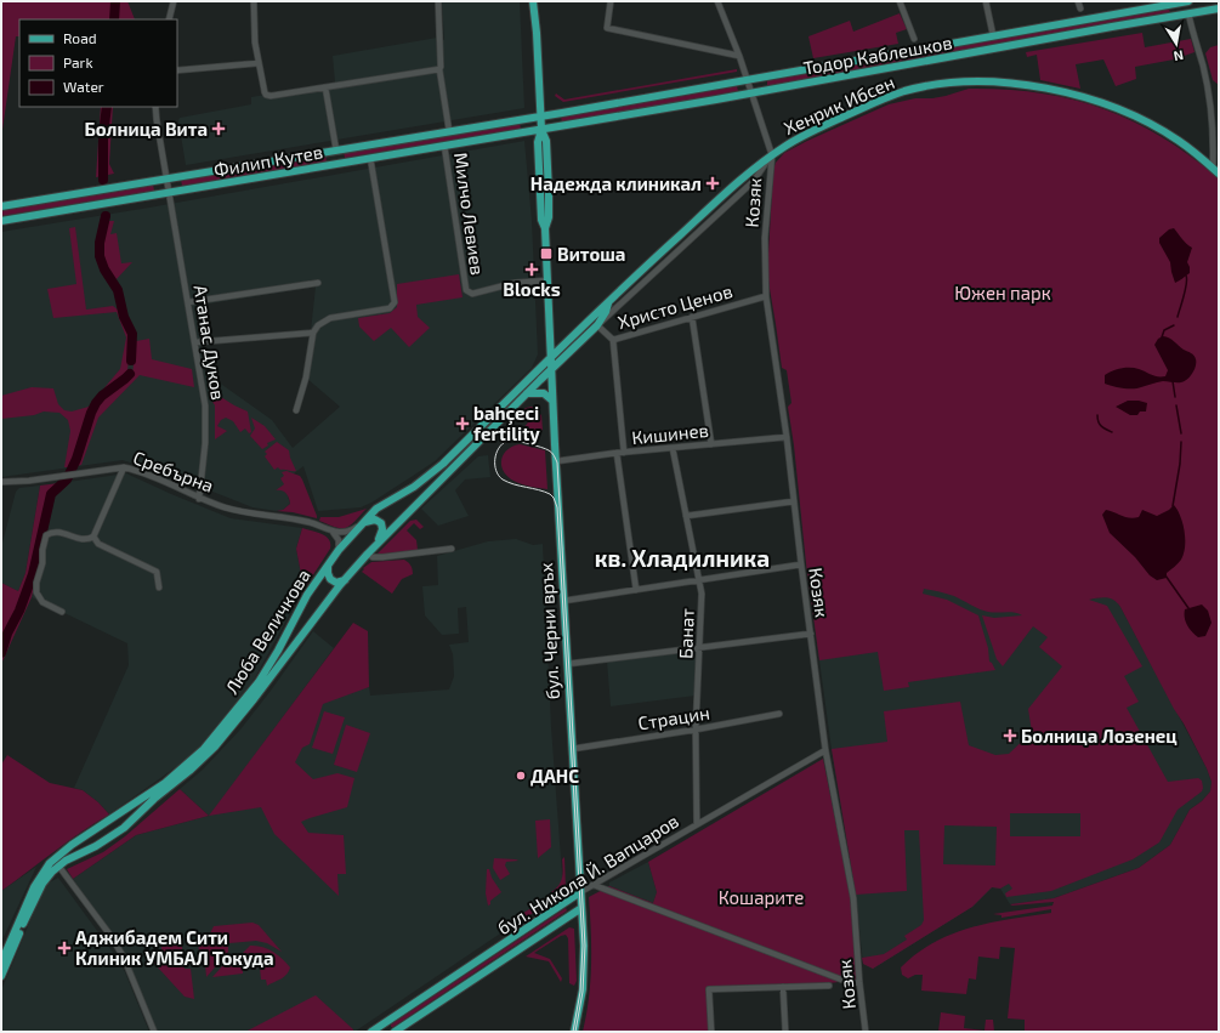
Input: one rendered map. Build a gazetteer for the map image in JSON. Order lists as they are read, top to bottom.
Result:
{
  "streets": {
    "main road": [
      "Тодор Каблешков",
      "Хенрик Ибсен",
      "Филип Кутев",
      "Люба Величкова",
      "бул. Черни връх",
      "бул. Никола Й. Вапцаров"
    ],
    "street": [
      "Козяк",
      "Милчо Левиев",
      "Христо Ценов",
      "Атанас Дуков",
      "Кишинев",
      "Сребърна",
      "Банат",
      "Страцин"
    ]
  },
  "crossings": [
    ["Тодор Каблешков", "Филип Кутев"],
    ["Тодор Каблешков", "бул. Черни връх"],
    ["Хенрик Ибсен", "Козяк"],
    ["Хенрик Ибсен", "Христо Ценов"],
    ["Хенрик Ибсен", "бул. Черни връх"],
    ["Филип Кутев", "Милчо Левиев"],
    ["Филип Кутев", "Атанас Дуков"],
    ["Филип Кутев", "бул. Черни връх"],
    ["Козяк", "Христо Ценов"],
    ["Козяк", "Кишинев"],
    ["Козяк", "бул. Никола Й. Вапцаров"],
    ["Милчо Левиев", "бул. Черни връх"],
    ["Атанас Дуков", "Сребърна"],
    ["Кишинев", "бул. Черни връх"],
    ["Кишинев", "Банат"],
    ["бул. Черни връх", "Страцин"],
    ["бул. Черни връх", "бул. Никола Й. Вапцаров"],
    ["Банат", "Страцин"],
    ["Банат", "бул. Никола Й. Вапцаров"]
  ],
  "districts": ["кв. Хладилника"],
  "parks": ["Южен парк", "Кошарите"],
  "places": {
    "health": [
      "Болница Вита",
      "Надежда клиникал",
      "Blocks",
      "bahçeci fertility",
      "Болница Лозенец",
      "Аджибадем Сити Клиник УМБАЛ Токуда"
    ],
    "transit": ["Витоша"],
    "other": ["ДАНС"]
  },
  "legend": ["Road", "Park", "Water"],
  "north": "bottom"
}
